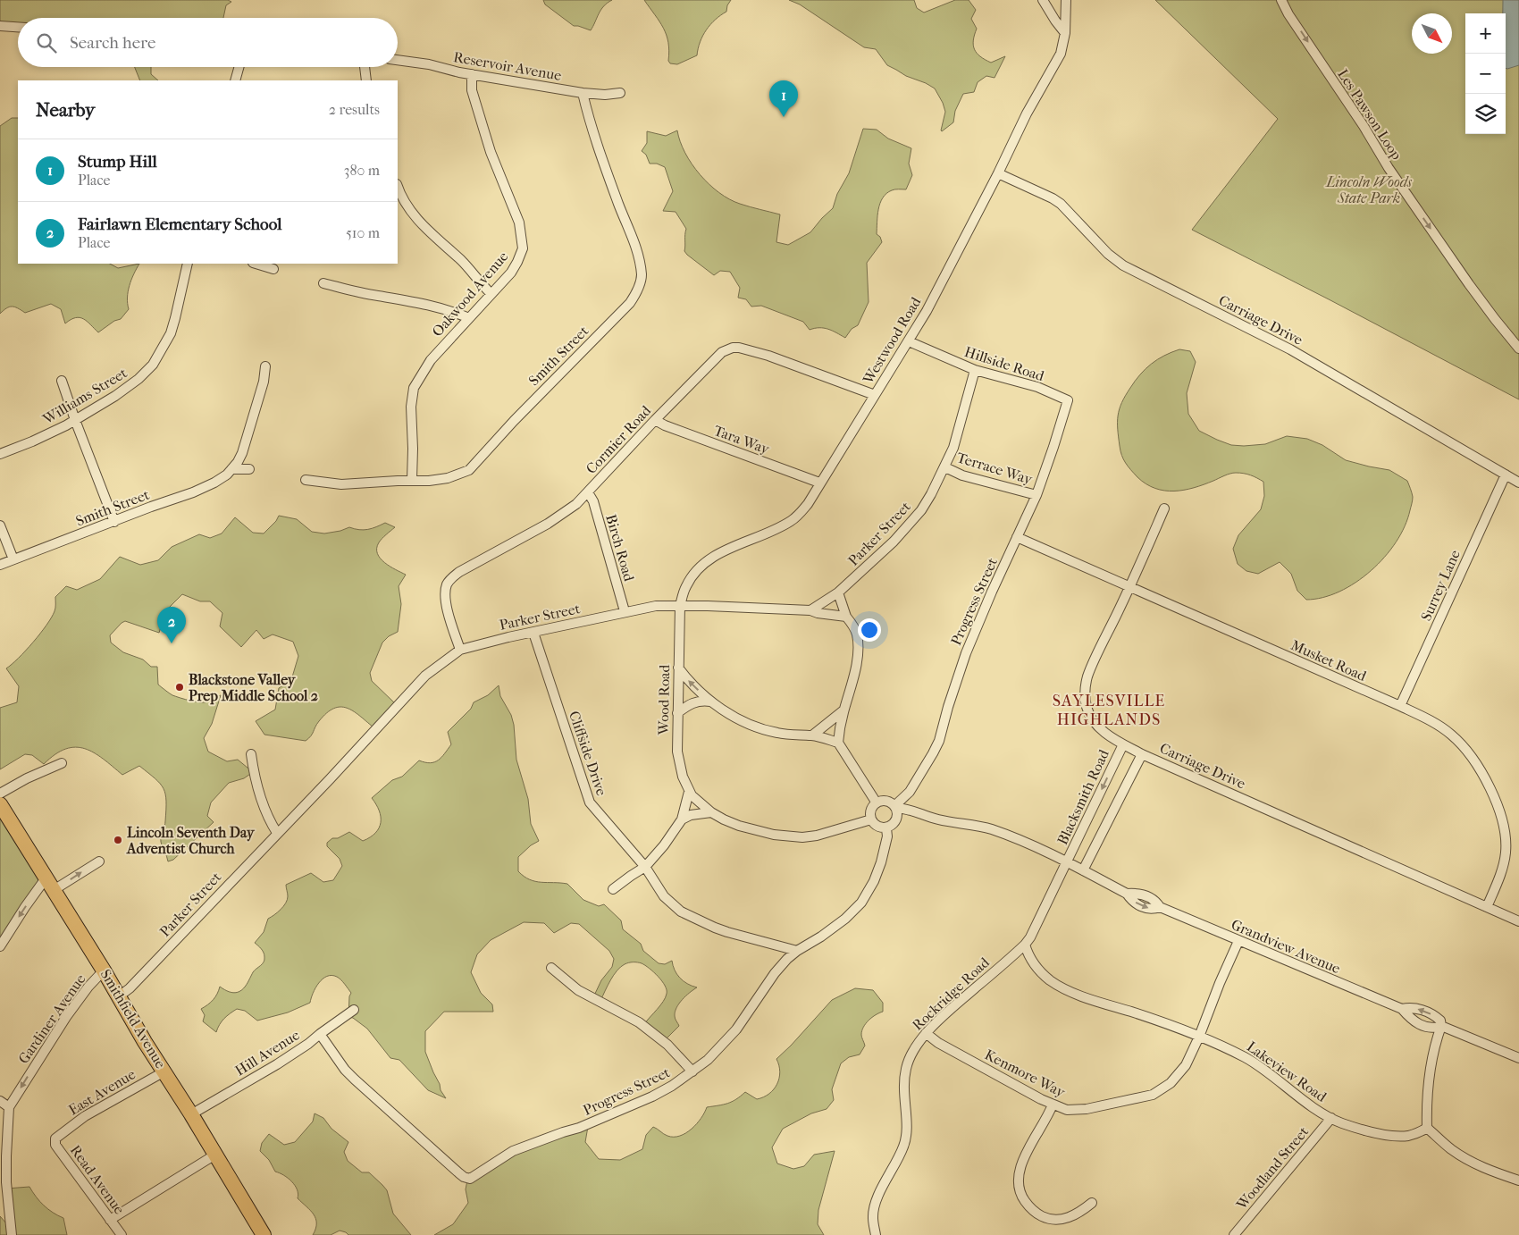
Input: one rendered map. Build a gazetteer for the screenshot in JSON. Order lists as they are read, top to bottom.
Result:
{
  "streets": {
    "main road": ["Smithfield Avenue"],
    "street": [
      "Reservoir Avenue",
      "Les Pawson Loop",
      "Oakwood Avenue",
      "Carriage Drive",
      "Westwood Road",
      "Smith Street",
      "Hillside Road",
      "Williams Street",
      "Cormier Road",
      "Tara Way",
      "Terrace Way",
      "Parker Street",
      "Birch Road",
      "Surrey Lane",
      "Progress Street",
      "Musket Road",
      "Wood Road",
      "Cliffside Drive",
      "Blacksmith Road",
      "Grandview Avenue",
      "Rockridge Road",
      "Gardiner Avenue",
      "Hill Avenue",
      "Lakeview Road",
      "Kenmore Way",
      "East Avenue",
      "Woodland Street",
      "Read Avenue"
    ]
  },
  "crossings": [
    ["Reservoir Avenue", "Oakwood Avenue"],
    ["Reservoir Avenue", "Smith Street"],
    ["Oakwood Avenue", "Smith Street"],
    ["Carriage Drive", "Westwood Road"],
    ["Carriage Drive", "Surrey Lane"],
    ["Carriage Drive", "Musket Road"],
    ["Carriage Drive", "Blacksmith Road"],
    ["Westwood Road", "Hillside Road"],
    ["Westwood Road", "Cormier Road"],
    ["Westwood Road", "Tara Way"],
    ["Westwood Road", "Parker Street"],
    ["Westwood Road", "Wood Road"],
    ["Hillside Road", "Parker Street"],
    ["Hillside Road", "Progress Street"],
    ["Cormier Road", "Tara Way"],
    ["Cormier Road", "Parker Street"],
    ["Cormier Road", "Birch Road"],
    ["Terrace Way", "Parker Street"],
    ["Terrace Way", "Progress Street"],
    ["Parker Street", "Birch Road"],
    ["Parker Street", "Wood Road"],
    ["Parker Street", "Cliffside Drive"],
    ["Parker Street", "Smithfield Avenue"],
    ["Surrey Lane", "Musket Road"],
    ["Progress Street", "Musket Road"],
    ["Progress Street", "Cliffside Drive"],
    ["Progress Street", "Grandview Avenue"],
    ["Progress Street", "Hill Avenue"],
    ["Blacksmith Road", "Grandview Avenue"],
    ["Blacksmith Road", "Rockridge Road"],
    ["Grandview Avenue", "Rockridge Road"],
    ["Grandview Avenue", "Kenmore Way"],
    ["Rockridge Road", "Lakeview Road"],
    ["Rockridge Road", "Kenmore Way"],
    ["Gardiner Avenue", "Smithfield Avenue"],
    ["Smithfield Avenue", "Hill Avenue"],
    ["Smithfield Avenue", "East Avenue"],
    ["Lakeview Road", "Kenmore Way"],
    ["Lakeview Road", "Woodland Street"],
    ["East Avenue", "Read Avenue"]
  ],
  "one_way": ["Les Pawson Loop", "Gardiner Avenue"],
  "districts": ["SAYLESVILLE HIGHLANDS"],
  "parks": ["Lincoln Woods State Park"],
  "places": ["Blackstone Valley Prep Middle School 2", "Lincoln Seventh Day Adventist Church"],
  "north": "bottom right",
  "page": {
    "map_buttons": ["+", "−"],
    "search": "Search here",
    "pins": ["1", "2"],
    "heading": ["Nearby", "2 results"],
    "list": [
      {
        "mark": "1",
        "name": "Stump Hill",
        "note": "Place",
        "value": "380 m"
      },
      {
        "mark": "2",
        "name": "Fairlawn Elementary School",
        "note": "Place",
        "value": "510 m"
      }
    ]
  }
}
